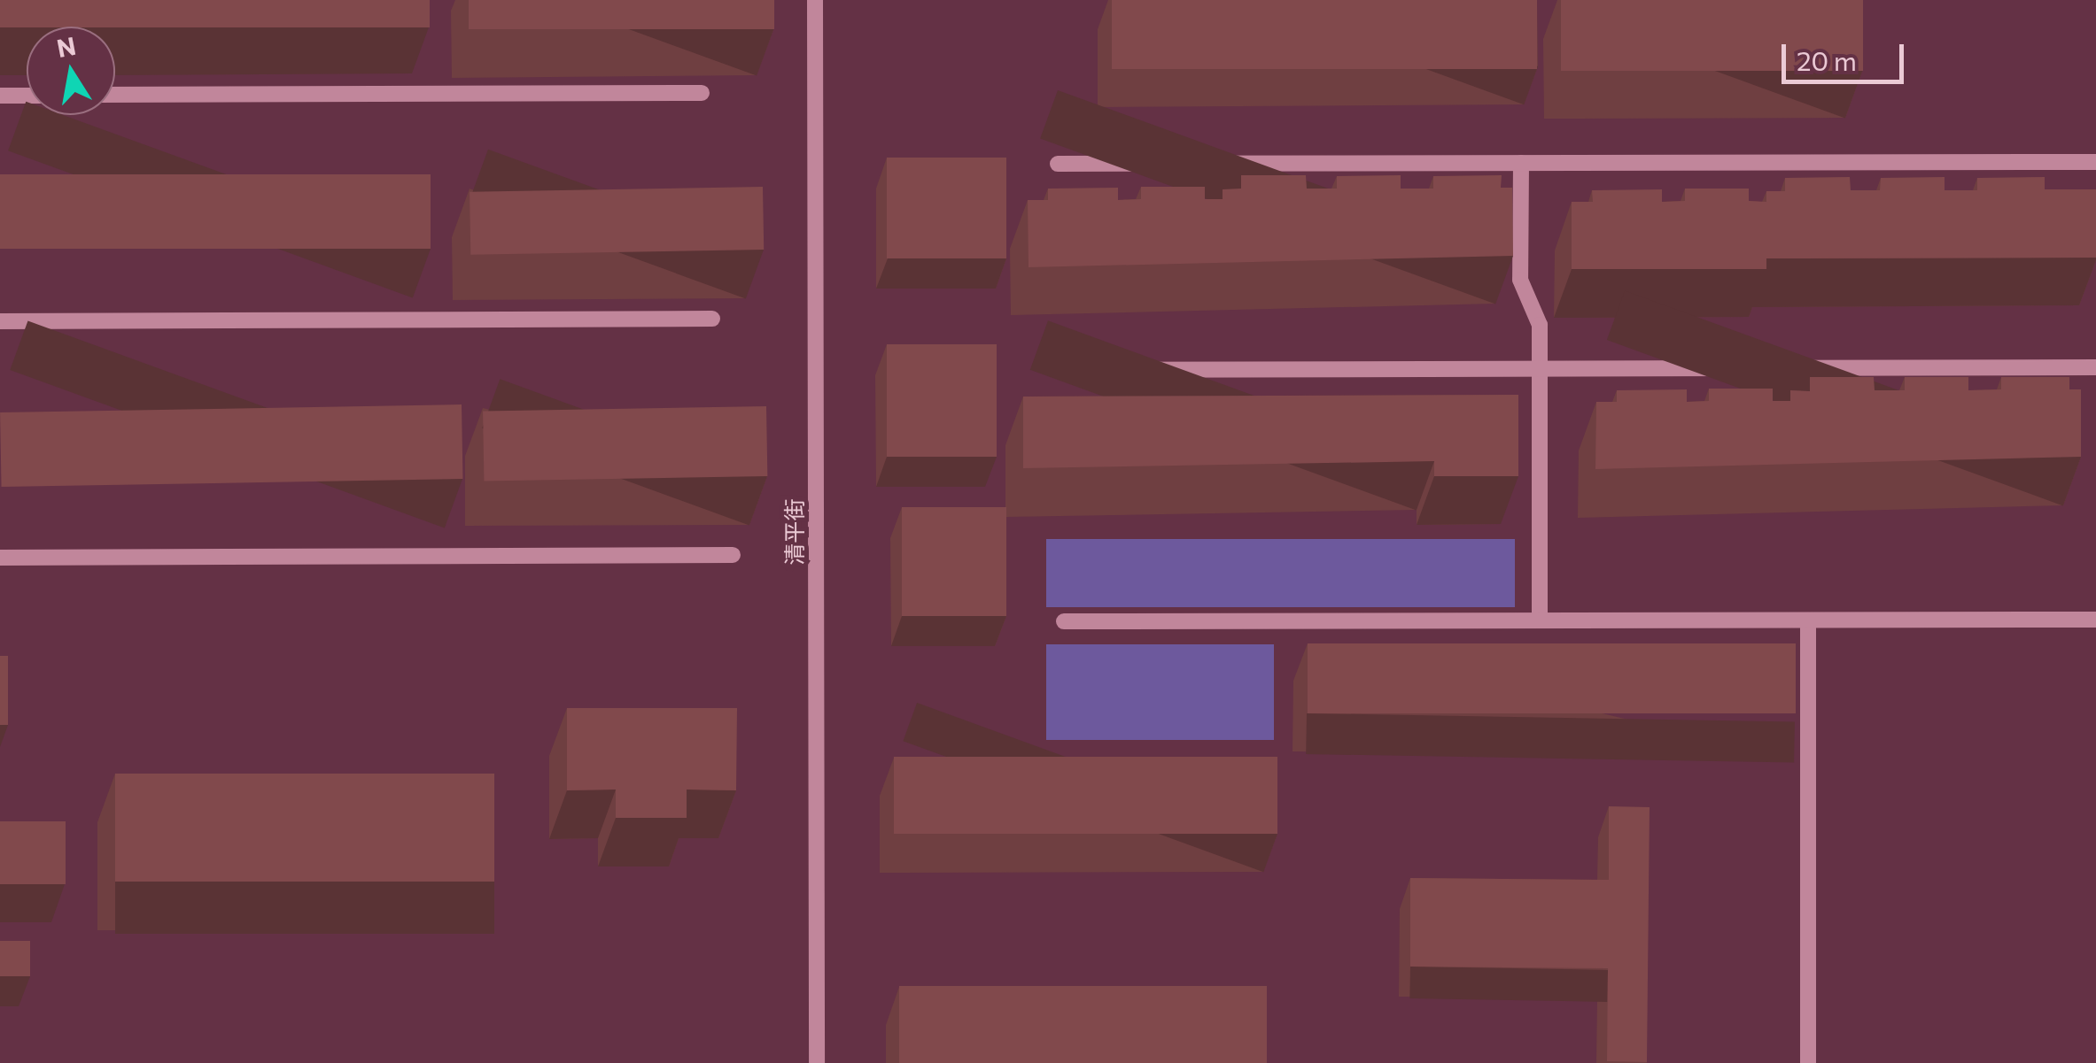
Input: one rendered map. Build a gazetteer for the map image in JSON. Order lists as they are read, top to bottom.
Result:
{
  "streets": {
    "street": ["清平街"]
  },
  "scale_bar": "20 m",
  "north": "top"
}
